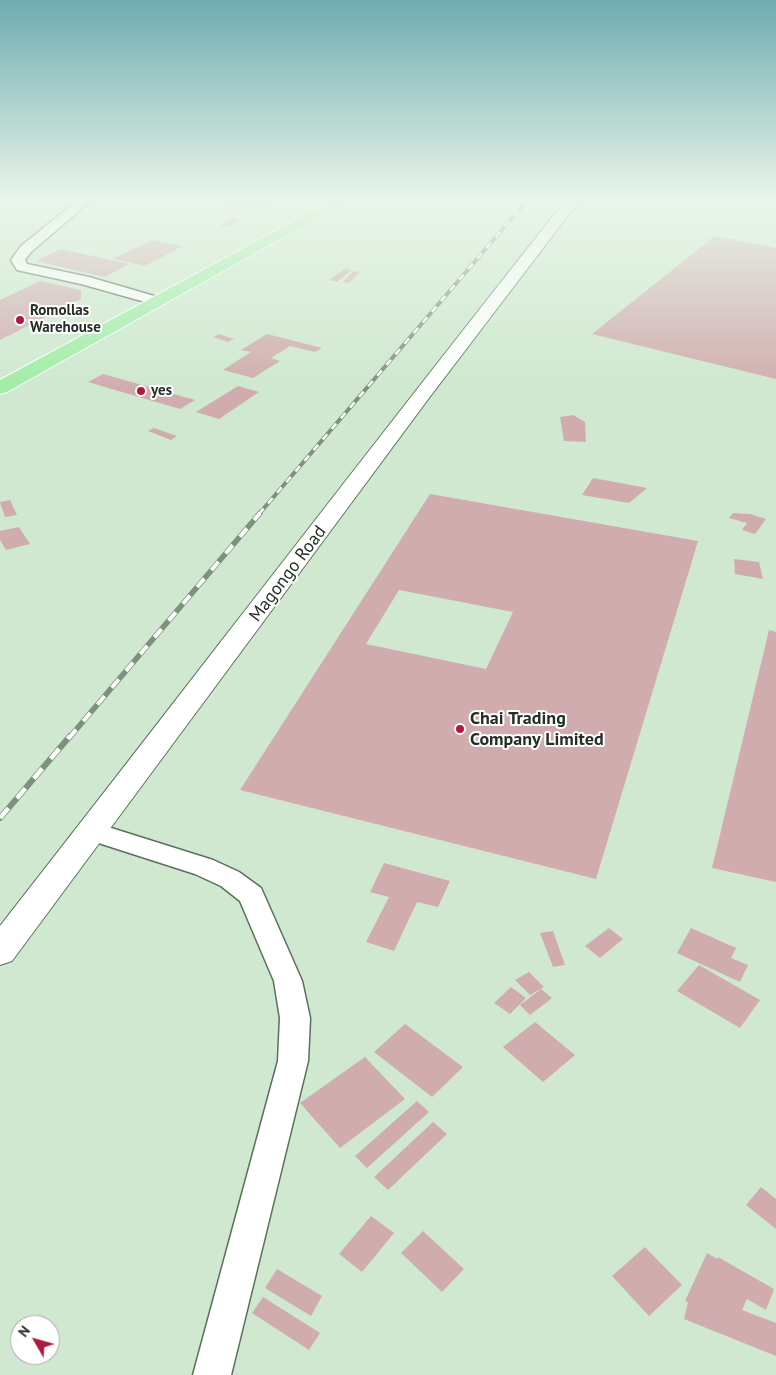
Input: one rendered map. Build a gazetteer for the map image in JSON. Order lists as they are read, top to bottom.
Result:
{
  "streets": {
    "street": ["Magongo Road"]
  },
  "places": ["Romollas Warehouse", "yes", "Chai Trading Company Limited"],
  "north": "top left"
}
